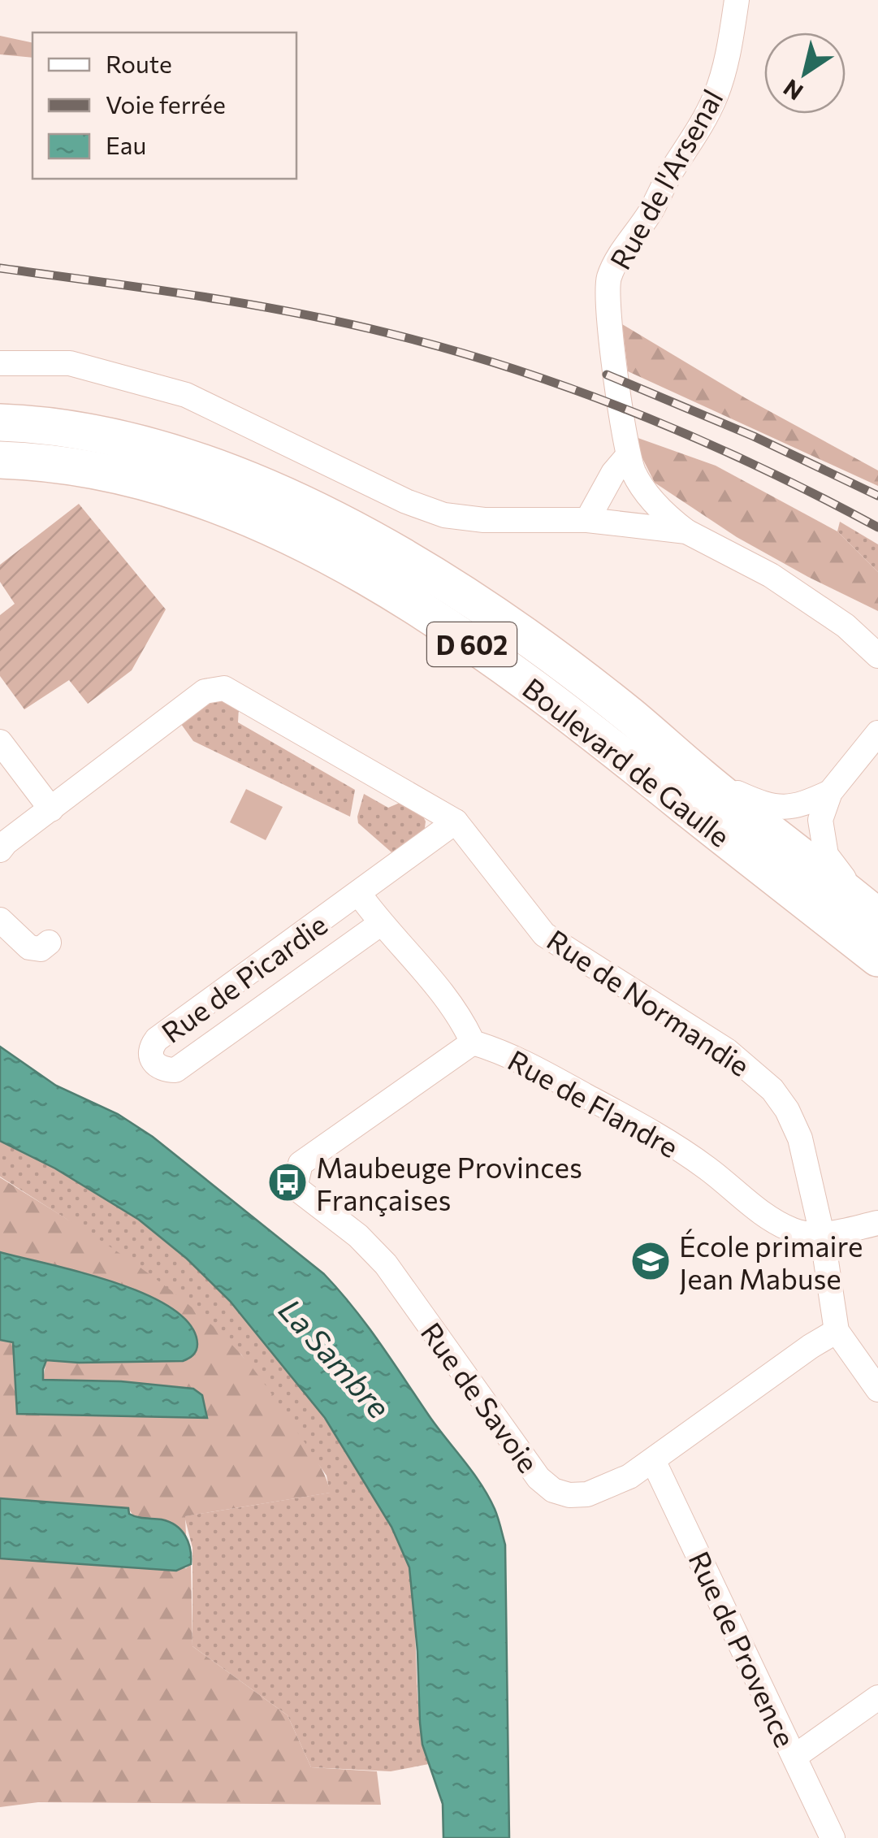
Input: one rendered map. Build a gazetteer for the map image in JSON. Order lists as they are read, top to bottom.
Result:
{
  "streets": {
    "main road": ["D 602", "Boulevard de Gaulle"],
    "street": [
      "Rue de l'Arsenal",
      "Rue de Picardie",
      "Rue de Normandie",
      "Rue de Flandre",
      "Rue de Savoie",
      "Rue de Provence"
    ]
  },
  "crossings": [
    ["Rue de Picardie", "Rue de Normandie"],
    ["Rue de Picardie", "Rue de Flandre"],
    ["Rue de Normandie", "Rue de Flandre"],
    ["Rue de Normandie", "Rue de Savoie"],
    ["Rue de Flandre", "Rue de Savoie"],
    ["Rue de Savoie", "Rue de Provence"]
  ],
  "water": ["La Sambre"],
  "places": {
    "bus stop": ["Maubeuge Provinces Françaises"],
    "school or university": ["École primaire Jean Mabuse"]
  },
  "legend": ["Route", "Voie ferrée", "Eau"],
  "north": "bottom left"
}
